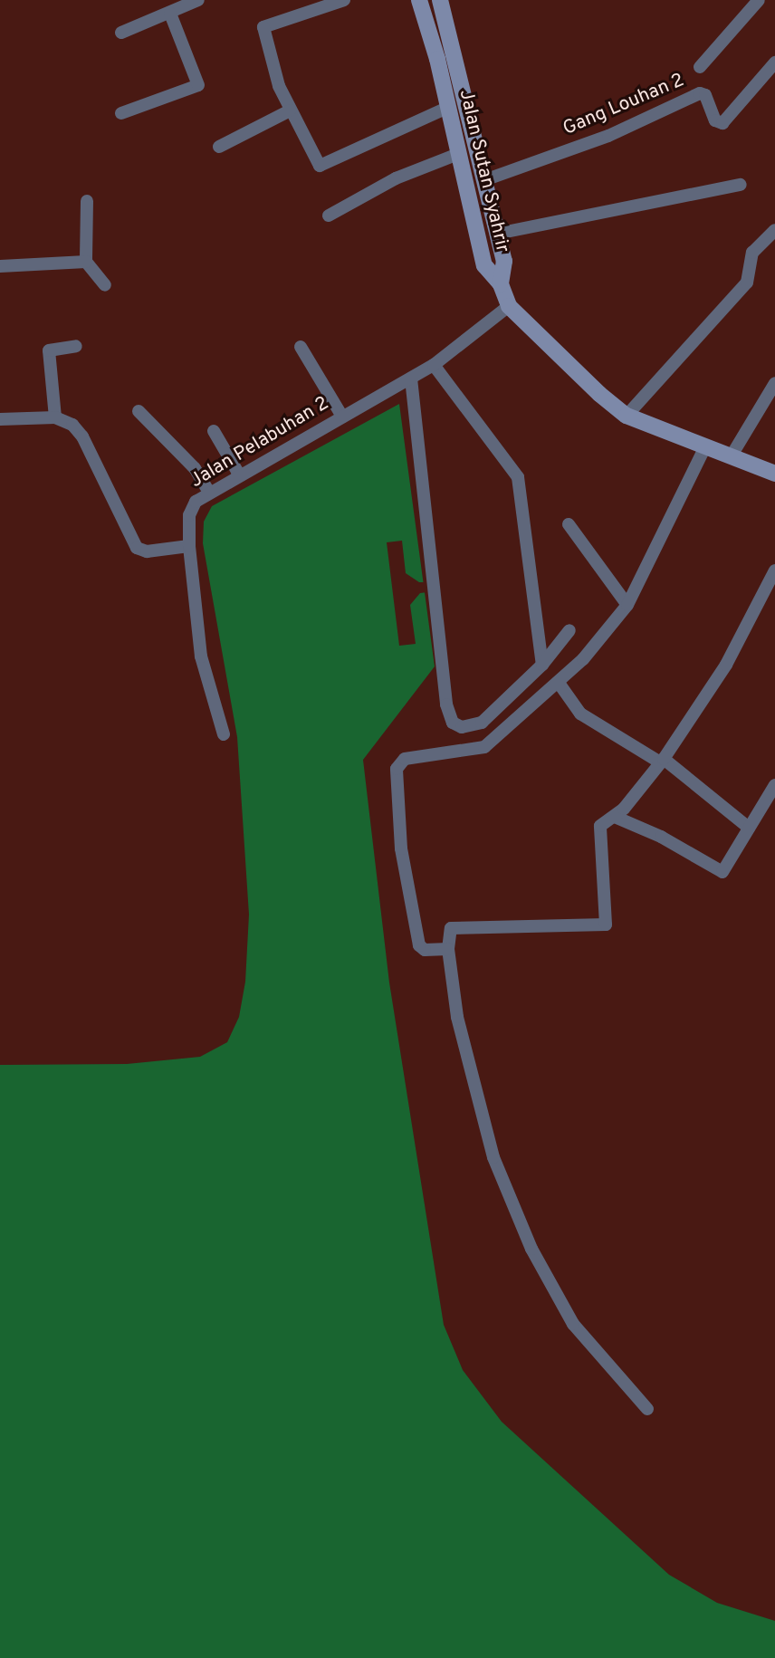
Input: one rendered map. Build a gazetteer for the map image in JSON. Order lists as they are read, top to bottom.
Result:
{
  "streets": {
    "street": ["Gang Louhan 2", "Jalan Sutan Syahrir", "Jalan Pelabuhan 2"]
  },
  "crossings": [
    ["Gang Louhan 2", "Jalan Sutan Syahrir"]
  ]
}
